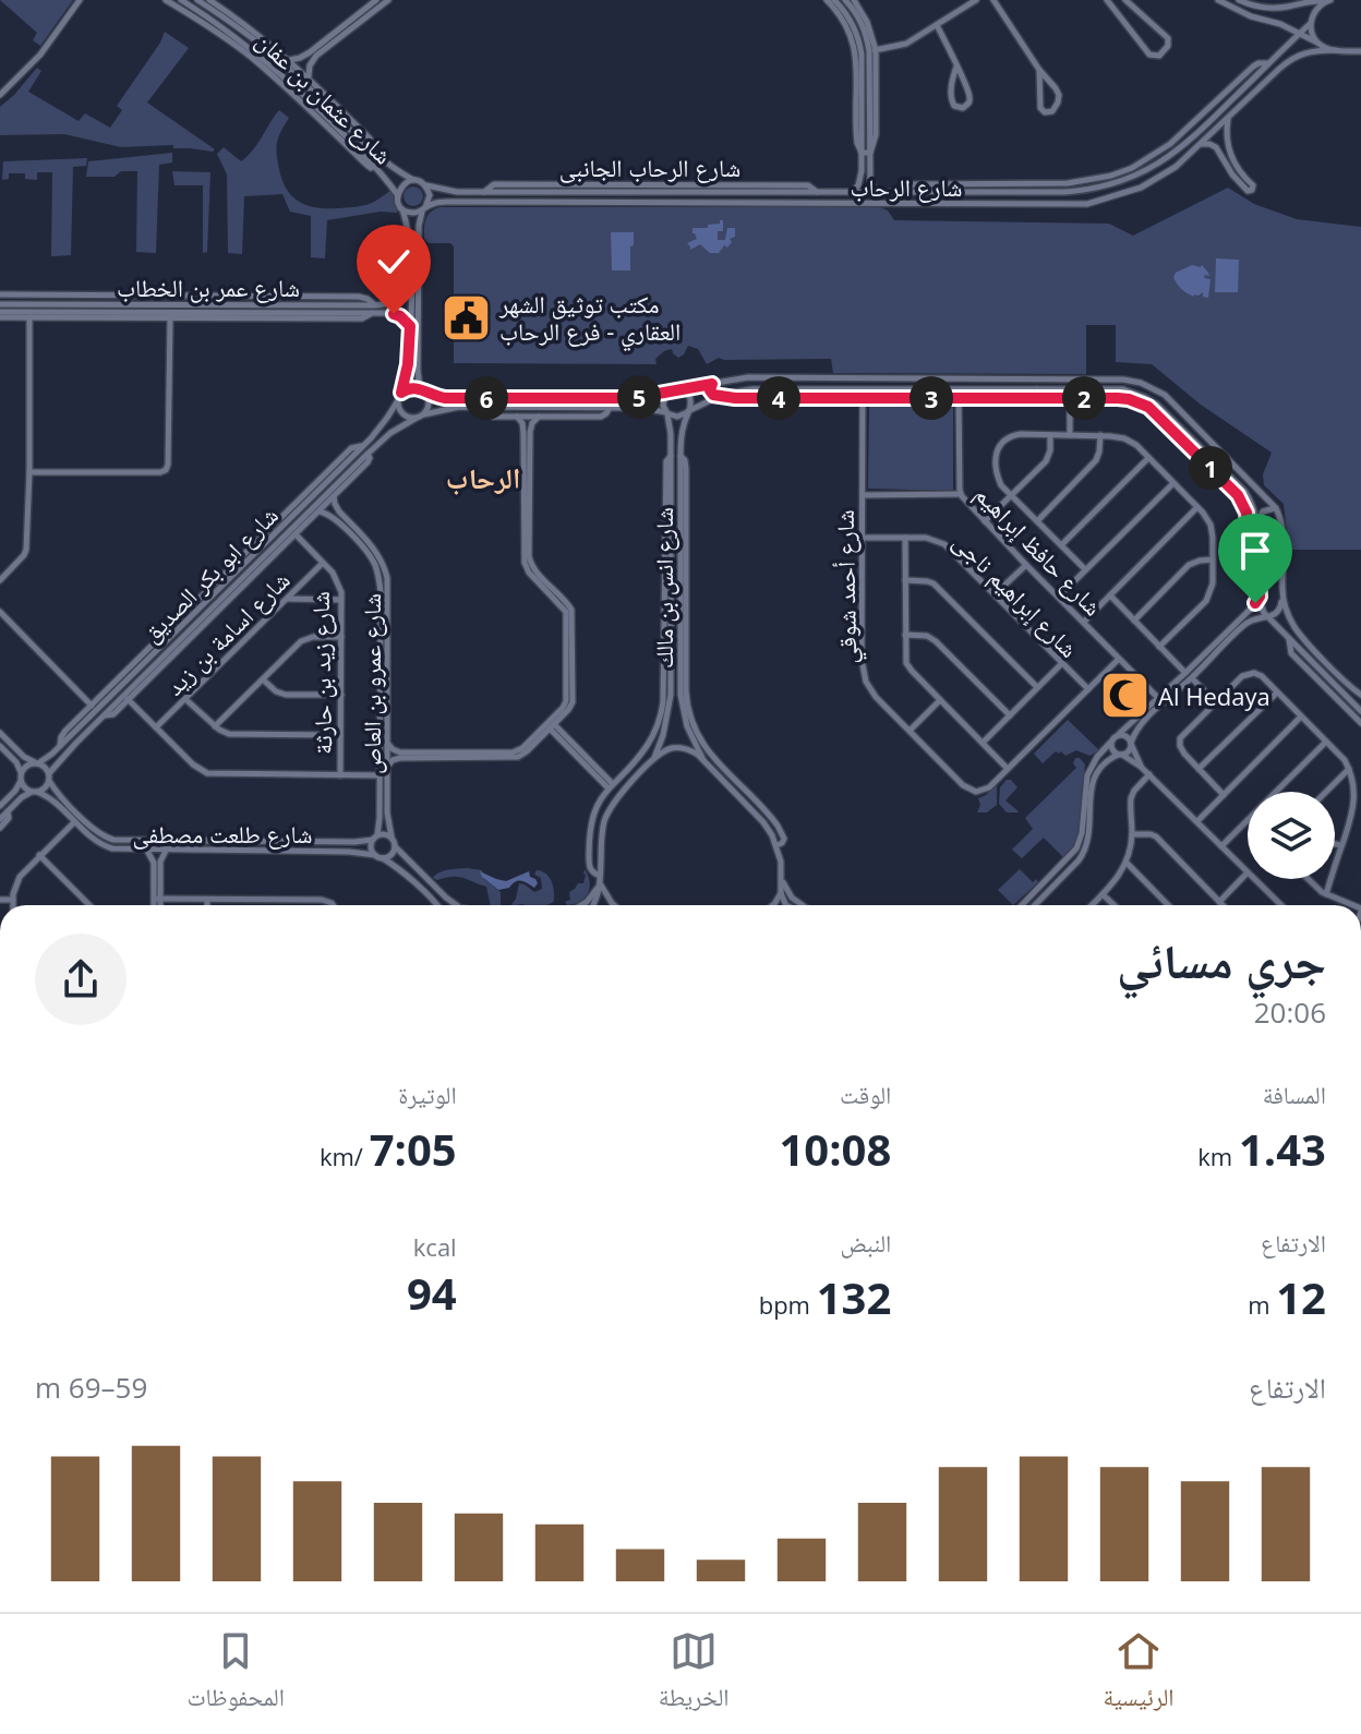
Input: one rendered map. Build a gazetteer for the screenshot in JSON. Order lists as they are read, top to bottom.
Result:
{
  "streets": {
    "street": [
      "شارع عثمان بن عفان",
      "شارع الرحاب الجانبى",
      "شارع الرحاب",
      "شارع عمر بن الخطاب",
      "شارع حافظ إبراهيم",
      "شارع ابو بكر الصديق",
      "شارع أحمد شوقي",
      "شارع انس بن مالك",
      "شارع إبراهيم ناجى",
      "شارع اسامة بن زيد",
      "شارع زيد بن حارثة",
      "شارع عمرو بن العاص",
      "شارع طلعت مصطفى"
    ]
  },
  "crossings": [
    ["شارع عثمان بن عفان", "شارع الرحاب الجانبى"],
    ["شارع عثمان بن عفان", "شارع الرحاب"],
    ["شارع الرحاب الجانبى", "شارع الرحاب"],
    ["شارع حافظ إبراهيم", "شارع أحمد شوقي"],
    ["شارع ابو بكر الصديق", "شارع طلعت مصطفى"],
    ["شارع أحمد شوقي", "شارع إبراهيم ناجى"],
    ["شارع اسامة بن زيد", "شارع زيد بن حارثة"],
    ["شارع عمرو بن العاص", "شارع طلعت مصطفى"]
  ],
  "districts": ["الرحاب"],
  "places": {
    "public building": ["مكتب توثيق الشهر العقاري - فرع الرحاب"],
    "mosque": ["Al Hedaya"]
  },
  "page": {
    "pins": [
      "5",
      "2",
      "3",
      "4",
      "6",
      "1"
    ],
    "heading": ["جري مسائي", "20:06"],
    "stats": [
      ["المسافة", "1.43 km"],
      ["الوقت", "10:08"],
      ["الوتيرة", "7:05 /km"],
      ["الارتفاع", "12 m"],
      ["النبض", "132 bpm"],
      ["kcal", "94"]
    ],
    "chart": ["الارتفاع", "59–69 m"],
    "tabs": ["الرئيسية", "الخريطة", "المحفوظات"]
  }
}
